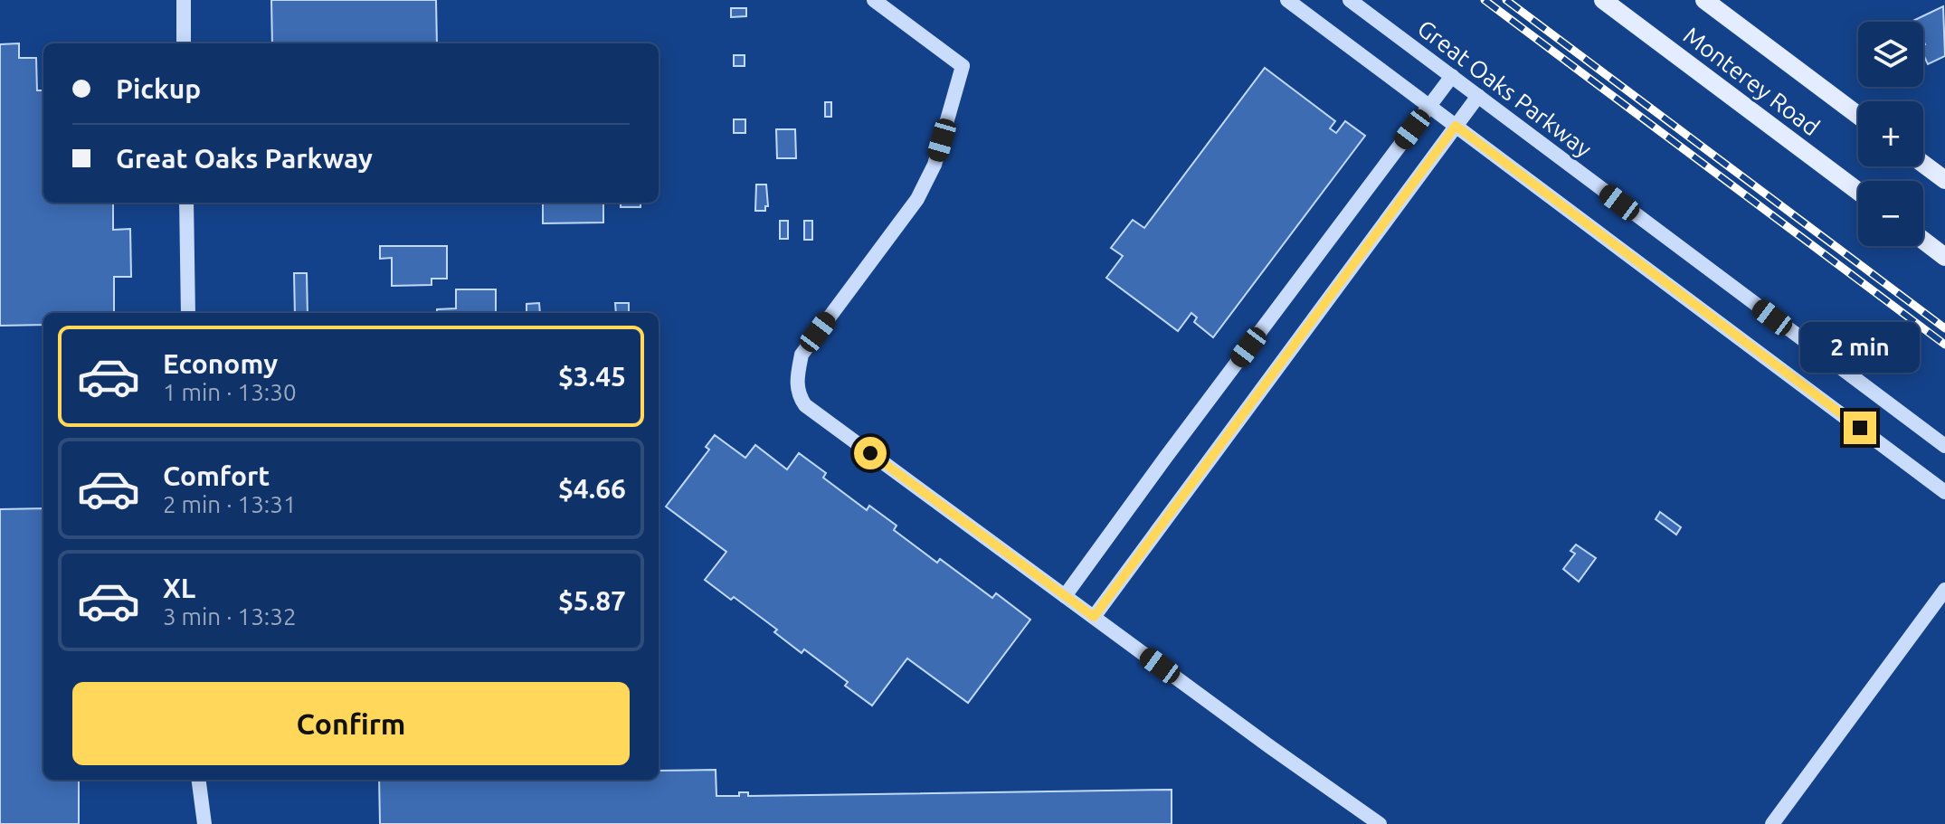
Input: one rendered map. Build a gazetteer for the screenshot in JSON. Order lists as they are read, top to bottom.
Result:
{
  "streets": {
    "main road": ["Monterey Road"],
    "street": ["Great Oaks Parkway"]
  },
  "page": {
    "map_buttons": ["+", "−"],
    "banner": ["Pickup", "Great Oaks Parkway"],
    "bubble": "2 min",
    "list": [
      {
        "name": "Economy",
        "note": "1 min · 13:30",
        "value": "$3.45"
      },
      {
        "name": "Comfort",
        "note": "2 min · 13:31",
        "value": "$4.66"
      },
      {
        "name": "XL",
        "note": "3 min · 13:32",
        "value": "$5.87"
      }
    ],
    "buttons": "Confirm"
  }
}
